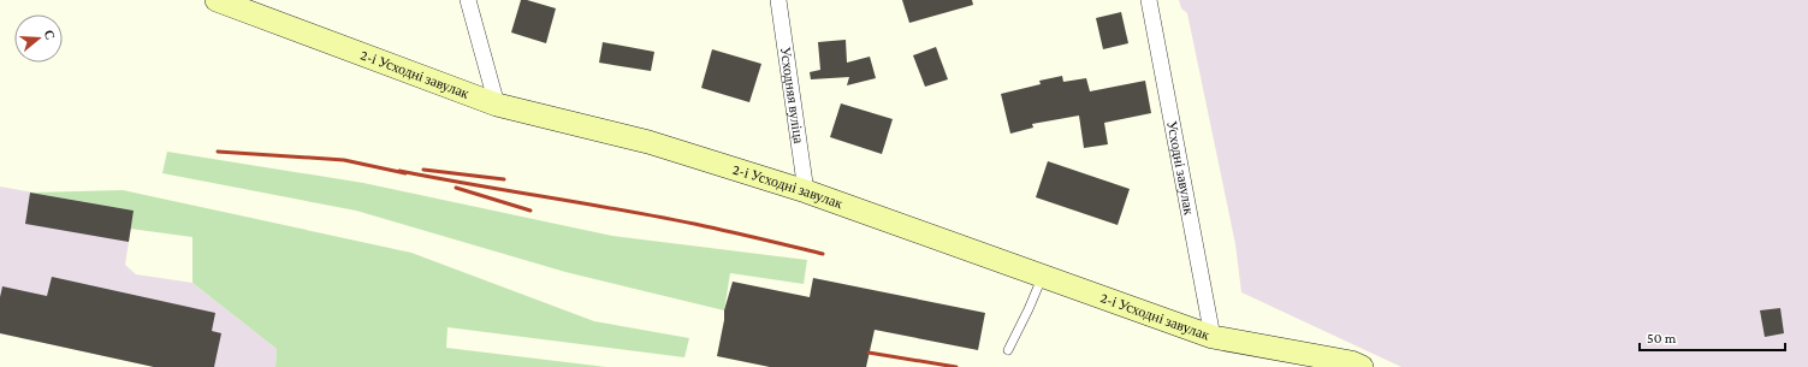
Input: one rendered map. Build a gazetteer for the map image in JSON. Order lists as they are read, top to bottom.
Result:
{
  "streets": {
    "street": ["2-і Усходні завулак", "Усходняя вуліца", "Усходні завулак"]
  },
  "crossings": [
    ["2-і Усходні завулак", "Усходняя вуліца"],
    ["2-і Усходні завулак", "Усходні завулак"]
  ],
  "scale_bar": "50 m",
  "north": "right"
}
